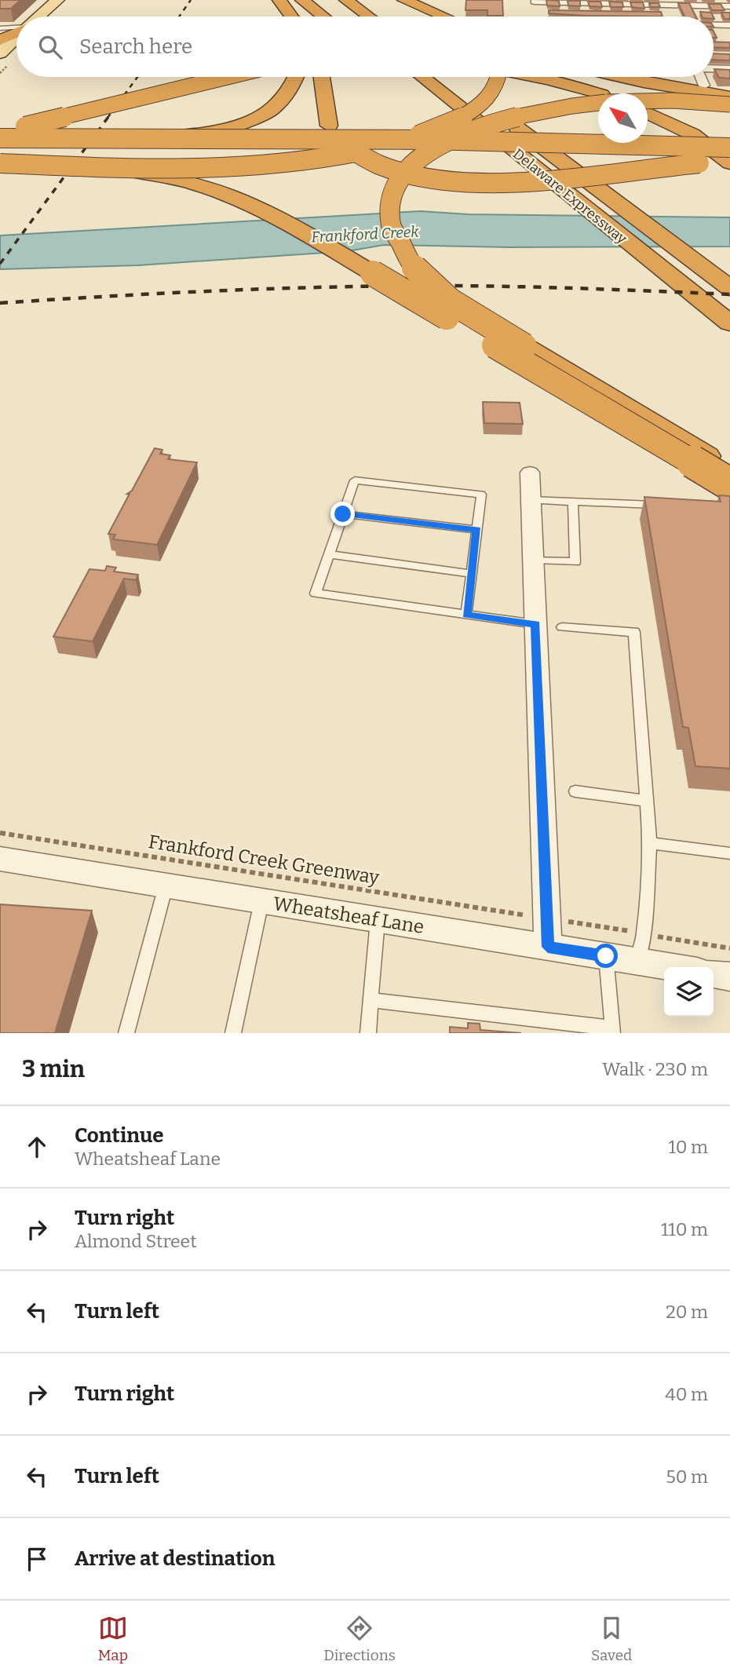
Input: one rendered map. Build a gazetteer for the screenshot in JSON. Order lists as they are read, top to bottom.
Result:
{
  "streets": {
    "highway": ["Delaware Expressway"],
    "street": ["Wheatsheaf Lane"],
    "path": ["Frankford Creek Greenway"]
  },
  "water": ["Frankford Creek"],
  "north": "top left",
  "page": {
    "search": "Search here",
    "heading": ["3 min", "Walk · 230 m"],
    "list": [
      ["Continue", "Wheatsheaf Lane", "10 m"],
      ["Turn right", "Almond Street", "110 m"],
      ["Turn left", "20 m"],
      ["Turn right", "40 m"],
      ["Turn left", "50 m"],
      "Arrive at destination"
    ],
    "nav": ["Map", "Directions", "Saved"]
  }
}
